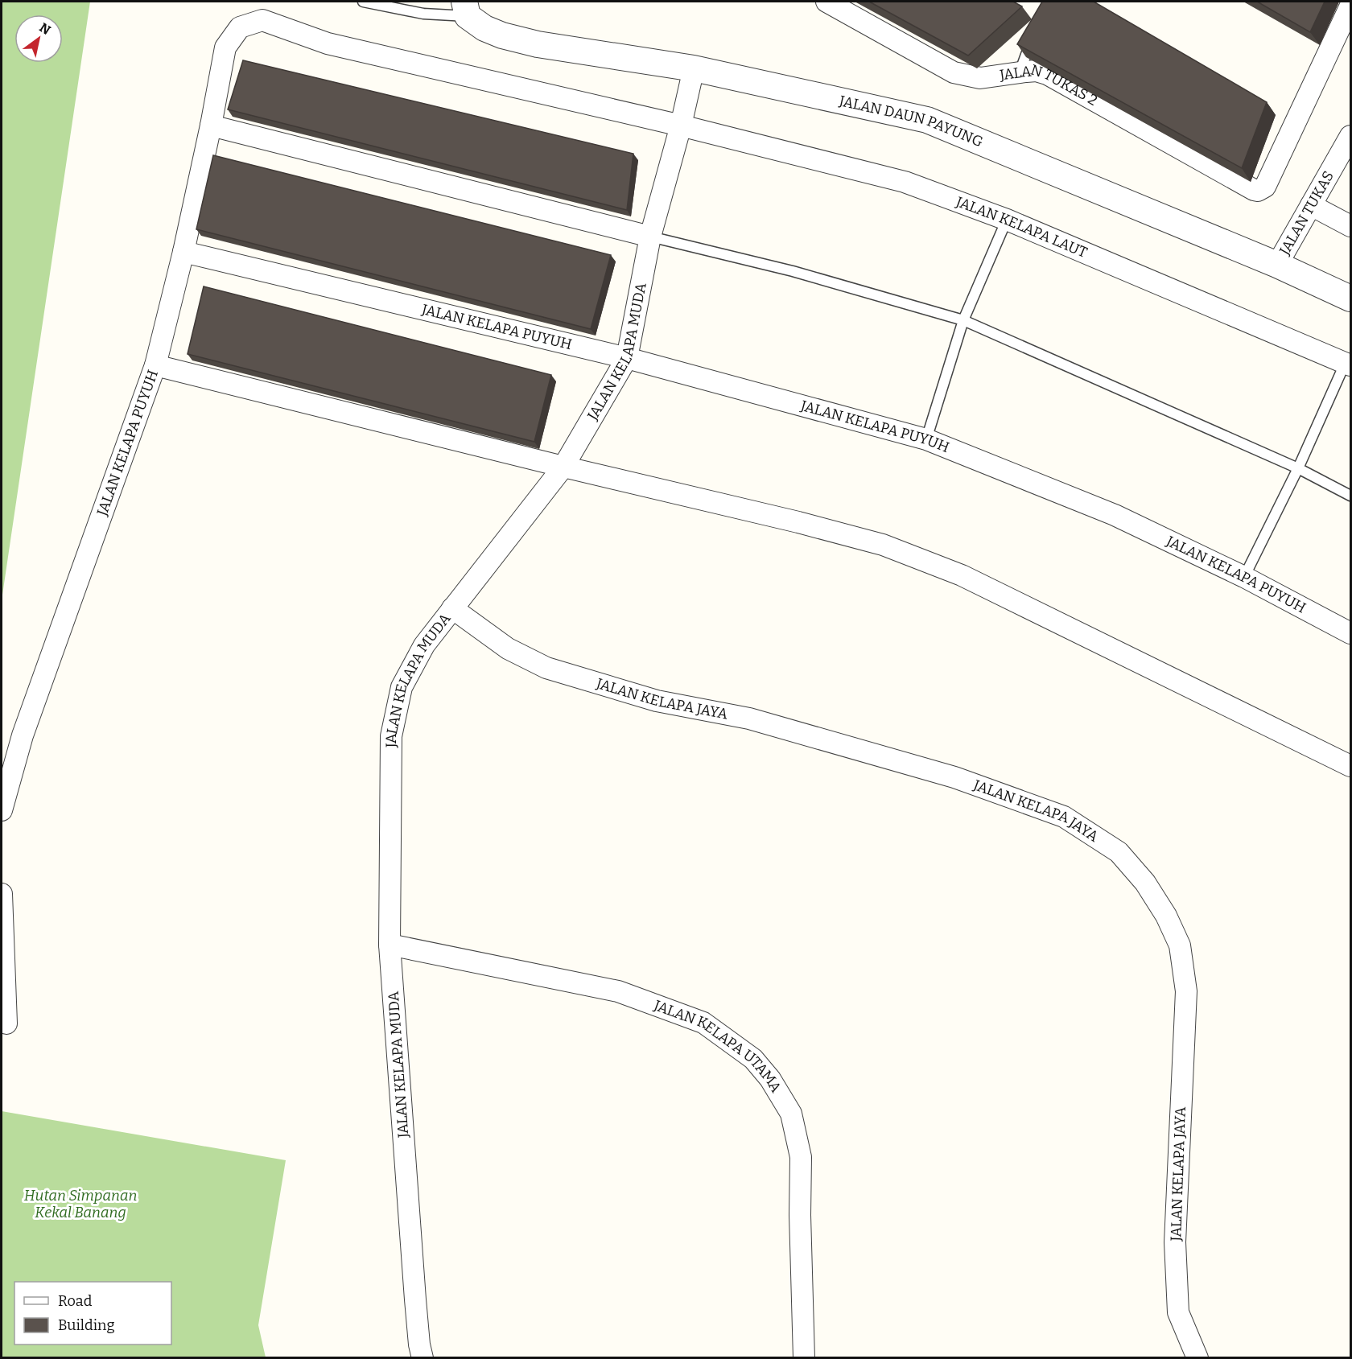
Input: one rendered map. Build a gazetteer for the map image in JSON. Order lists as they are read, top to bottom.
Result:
{
  "streets": {
    "street": [
      "JALAN TUKAS 2",
      "JALAN DAUN PAYUNG",
      "JALAN TUKAS",
      "JALAN KELAPA LAUT",
      "JALAN KELAPA PUYUH",
      "JALAN KELAPA MUDA",
      "JALAN KELAPA JAYA",
      "JALAN KELAPA UTAMA"
    ]
  },
  "crossings": [
    ["JALAN DAUN PAYUNG", "JALAN TUKAS"],
    ["JALAN DAUN PAYUNG", "JALAN KELAPA MUDA"],
    ["JALAN KELAPA LAUT", "JALAN KELAPA PUYUH"],
    ["JALAN KELAPA LAUT", "JALAN KELAPA MUDA"],
    ["JALAN KELAPA PUYUH", "JALAN KELAPA MUDA"],
    ["JALAN KELAPA MUDA", "JALAN KELAPA JAYA"],
    ["JALAN KELAPA MUDA", "JALAN KELAPA UTAMA"]
  ],
  "parks": ["Hutan Simpanan Kekal Banang"],
  "legend": ["Road", "Building"],
  "north": "top right"
}
